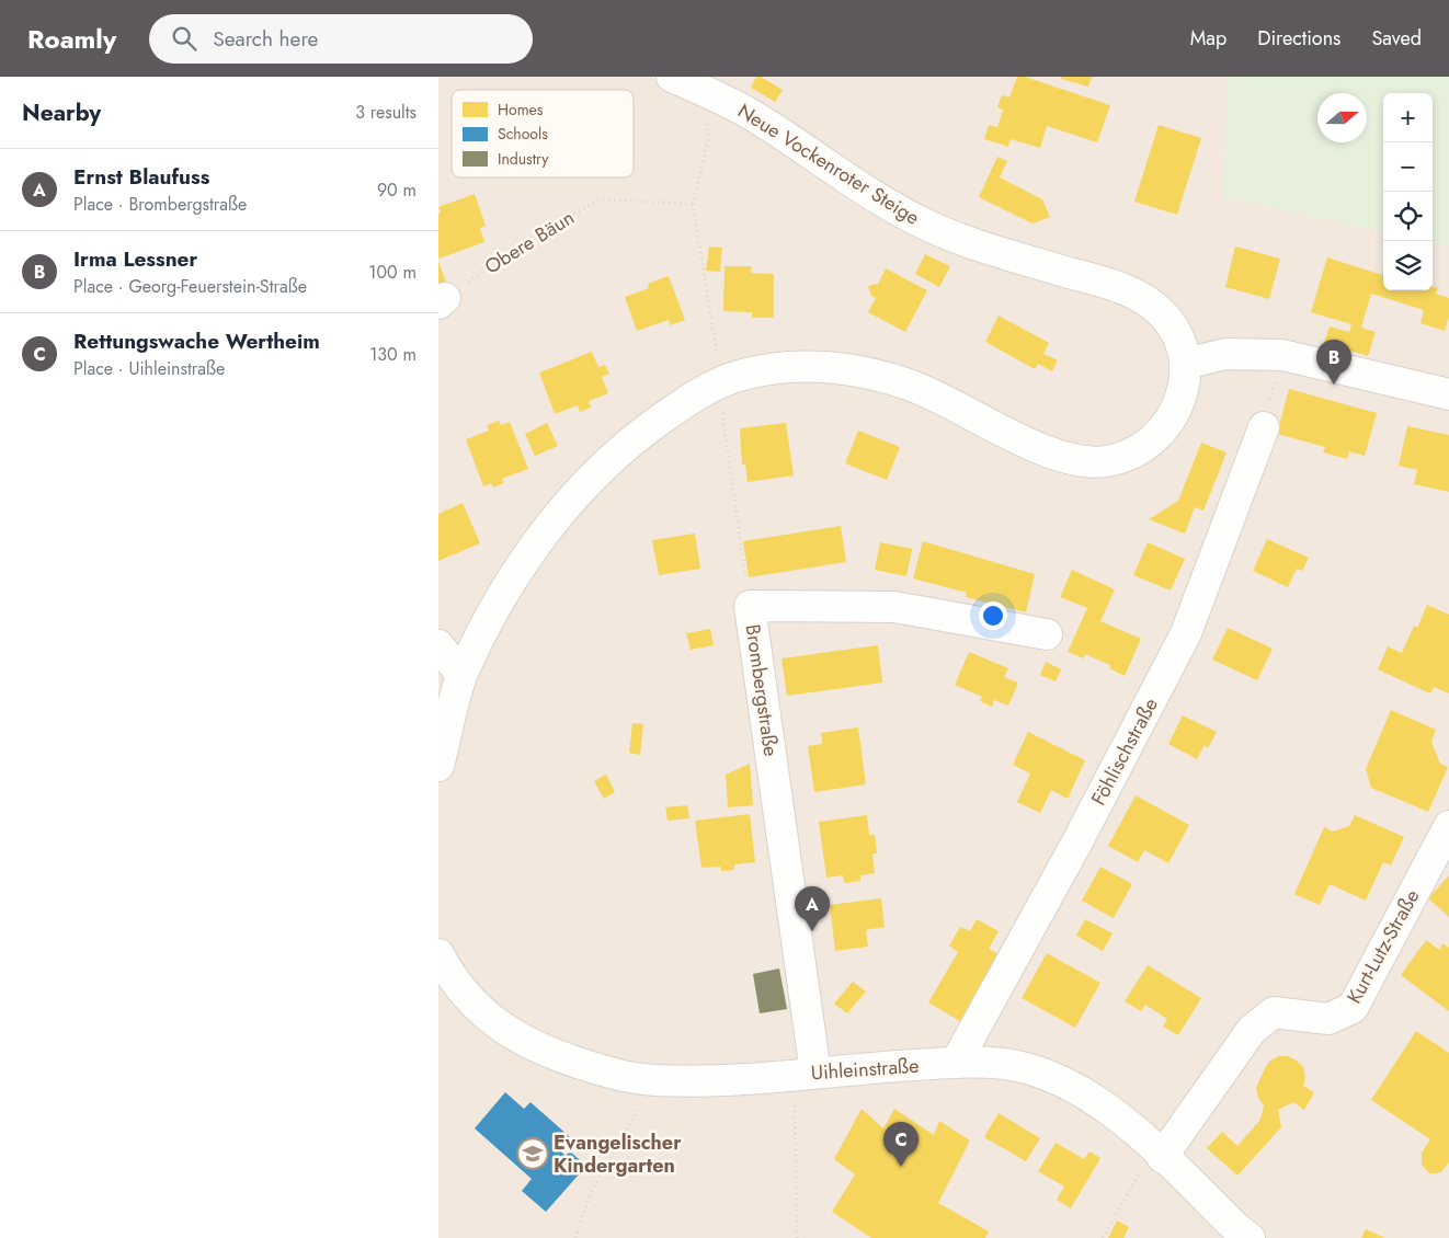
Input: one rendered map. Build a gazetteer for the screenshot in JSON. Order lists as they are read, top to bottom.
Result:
{
  "streets": {
    "main road": [
      "Neue Vockenroter Steige",
      "Brombergstraße",
      "Föhlischstraße",
      "Kurt-Lutz-Straße",
      "Uihleinstraße"
    ],
    "path": ["Obere Bäun"]
  },
  "crossings": [
    ["Brombergstraße", "Uihleinstraße"],
    ["Föhlischstraße", "Uihleinstraße"],
    ["Kurt-Lutz-Straße", "Uihleinstraße"]
  ],
  "places": {
    "school or university": ["Evangelischer Kindergarten"]
  },
  "legend": ["Homes", "Schools", "Industry"],
  "north": "right",
  "page": {
    "header": "Roamly",
    "search": "Search here",
    "nav": ["Map", "Directions", "Saved"],
    "heading": ["Nearby", "3 results"],
    "map_buttons": ["+", "−"],
    "list": [
      {
        "mark": "A",
        "name": "Ernst Blaufuss",
        "note": "Place · Brombergstraße",
        "value": "90 m"
      },
      {
        "mark": "B",
        "name": "Irma Lessner",
        "note": "Place · Georg-Feuerstein-Straße",
        "value": "100 m"
      },
      {
        "mark": "C",
        "name": "Rettungswache Wertheim",
        "note": "Place · Uihleinstraße",
        "value": "130 m"
      }
    ],
    "pins": ["B", "A", "C"]
  }
}
